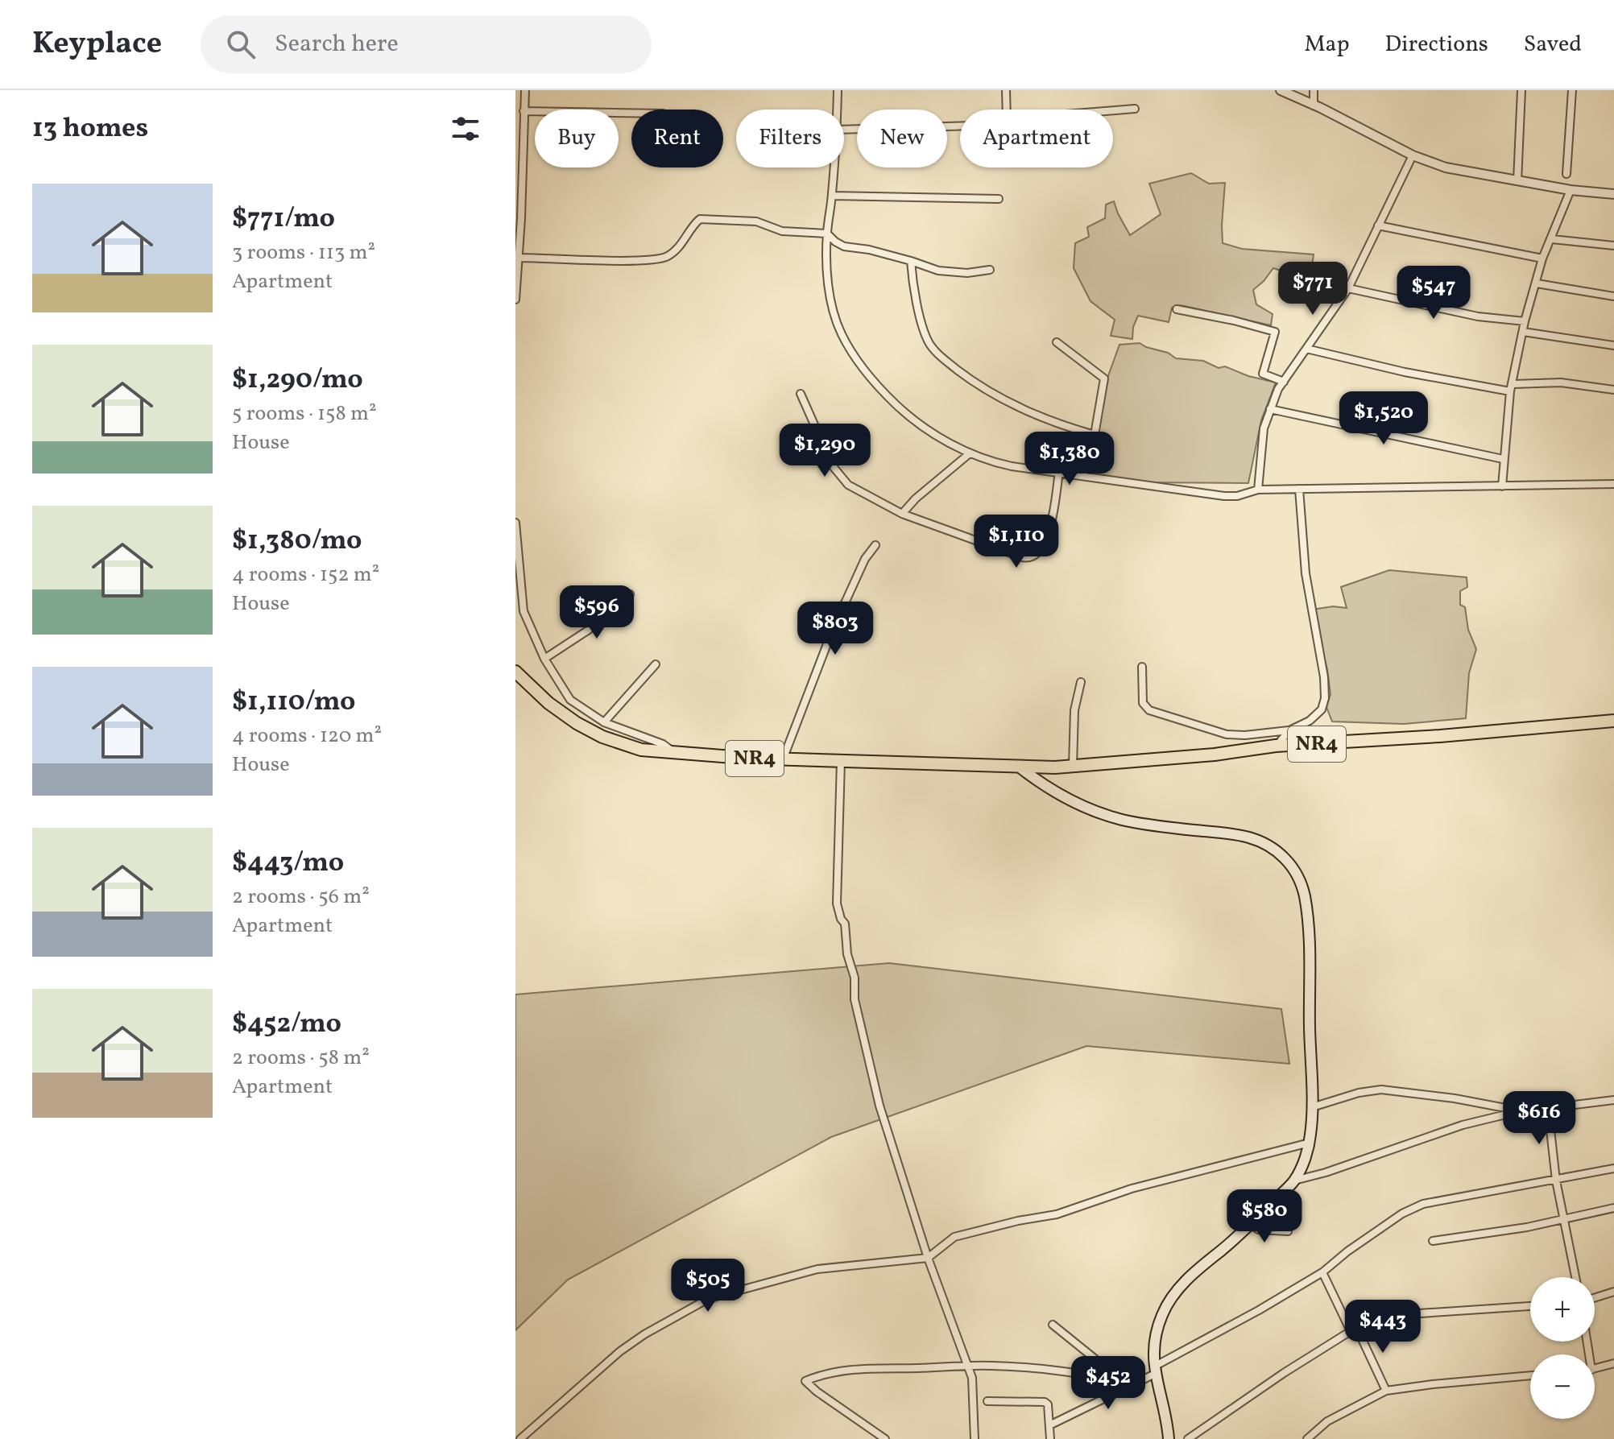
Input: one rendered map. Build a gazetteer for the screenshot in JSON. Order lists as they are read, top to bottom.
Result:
{
  "streets": {
    "highway": ["NR4"]
  },
  "page": {
    "header": "Keyplace",
    "search": "Search here",
    "nav": ["Map", "Directions", "Saved"],
    "heading": "13 homes",
    "chip": [
      "Buy",
      "Rent",
      "Filters",
      "New",
      "Apartment"
    ],
    "list": [
      {
        "name": "$771/mo",
        "note": "3 rooms · 113 m² · Apartment"
      },
      {
        "name": "$1,290/mo",
        "note": "5 rooms · 158 m² · House"
      },
      {
        "name": "$1,380/mo",
        "note": "4 rooms · 152 m² · House"
      },
      {
        "name": "$1,110/mo",
        "note": "4 rooms · 120 m² · House"
      },
      {
        "name": "$443/mo",
        "note": "2 rooms · 56 m² · Apartment"
      },
      {
        "name": "$452/mo",
        "note": "2 rooms · 58 m² · Apartment"
      }
    ],
    "price": [
      "$771",
      "$547",
      "$1,520",
      "$1,290",
      "$1,380",
      "$1,110",
      "$596",
      "$803",
      "$616",
      "$580",
      "$505",
      "$443",
      "$452"
    ],
    "map_buttons": ["+", "−"]
  }
}
